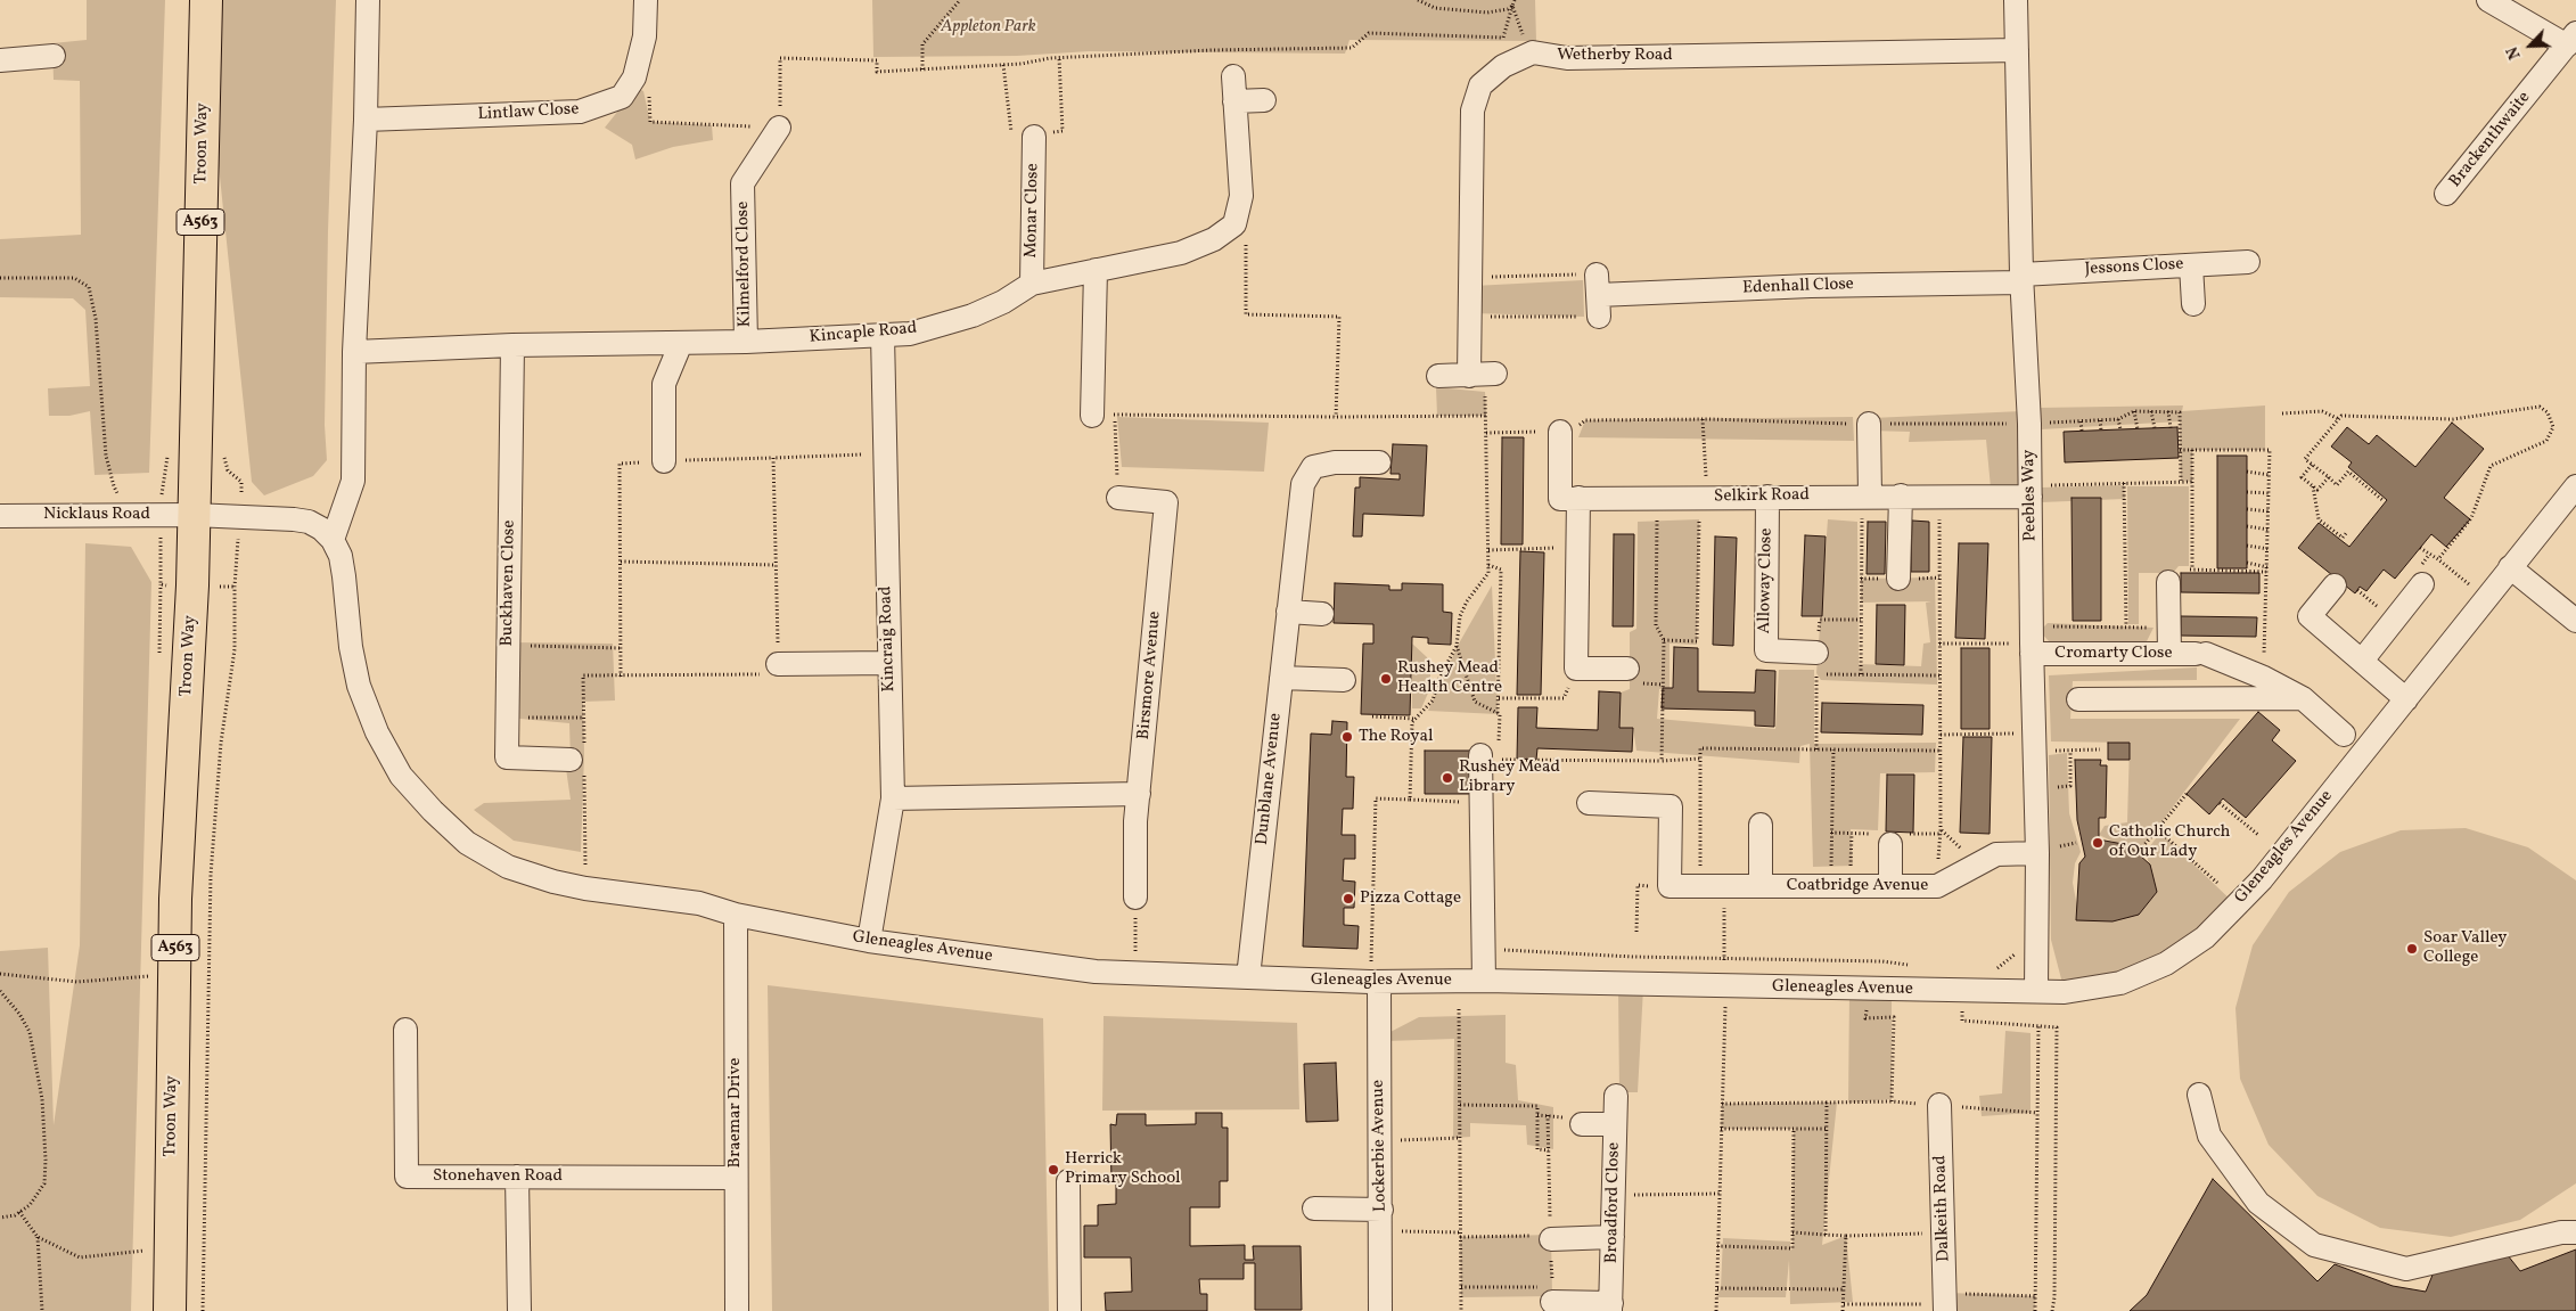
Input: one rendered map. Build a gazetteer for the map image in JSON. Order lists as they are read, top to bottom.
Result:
{
  "streets": {
    "highway": ["Troon Way", "A563"],
    "street": [
      "Wetherby Road",
      "Lintlaw Close",
      "Brackenthwaite",
      "Monar Close",
      "Kilmelford Close",
      "Jessons Close",
      "Edenhall Close",
      "Kincaple Road",
      "Peebles Way",
      "Selkirk Road",
      "Nicklaus Road",
      "Alloway Close",
      "Buckhaven Close",
      "Kincraig Road",
      "Cromarty Close",
      "Birsmore Avenue",
      "Dunblane Avenue",
      "Gleneagles Avenue",
      "Coatbridge Avenue",
      "Braemar Drive",
      "Lockerbie Avenue",
      "Stonehaven Road",
      "Broadford Close",
      "Dalkeith Road"
    ]
  },
  "crossings": [
    ["Wetherby Road", "Peebles Way"],
    ["Troon Way", "Nicklaus Road"],
    ["Monar Close", "Kincaple Road"],
    ["Kilmelford Close", "Kincaple Road"],
    ["Jessons Close", "Edenhall Close"],
    ["Jessons Close", "Peebles Way"],
    ["Edenhall Close", "Peebles Way"],
    ["Kincaple Road", "Buckhaven Close"],
    ["Kincaple Road", "Kincraig Road"],
    ["Peebles Way", "Selkirk Road"],
    ["Peebles Way", "Cromarty Close"],
    ["Peebles Way", "Gleneagles Avenue"],
    ["Peebles Way", "Coatbridge Avenue"],
    ["Selkirk Road", "Alloway Close"],
    ["Kincraig Road", "Gleneagles Avenue"],
    ["Dunblane Avenue", "Gleneagles Avenue"],
    ["Gleneagles Avenue", "Braemar Drive"],
    ["Gleneagles Avenue", "Lockerbie Avenue"],
    ["Braemar Drive", "Stonehaven Road"]
  ],
  "parks": ["Appleton Park"],
  "places": [
    "Rushey Mead Health Centre",
    "The Royal",
    "Rushey Mead Library",
    "Catholic Church of Our Lady",
    "Pizza Cottage",
    "Soar Valley College",
    "Herrick Primary School"
  ],
  "north": "bottom left"
}
